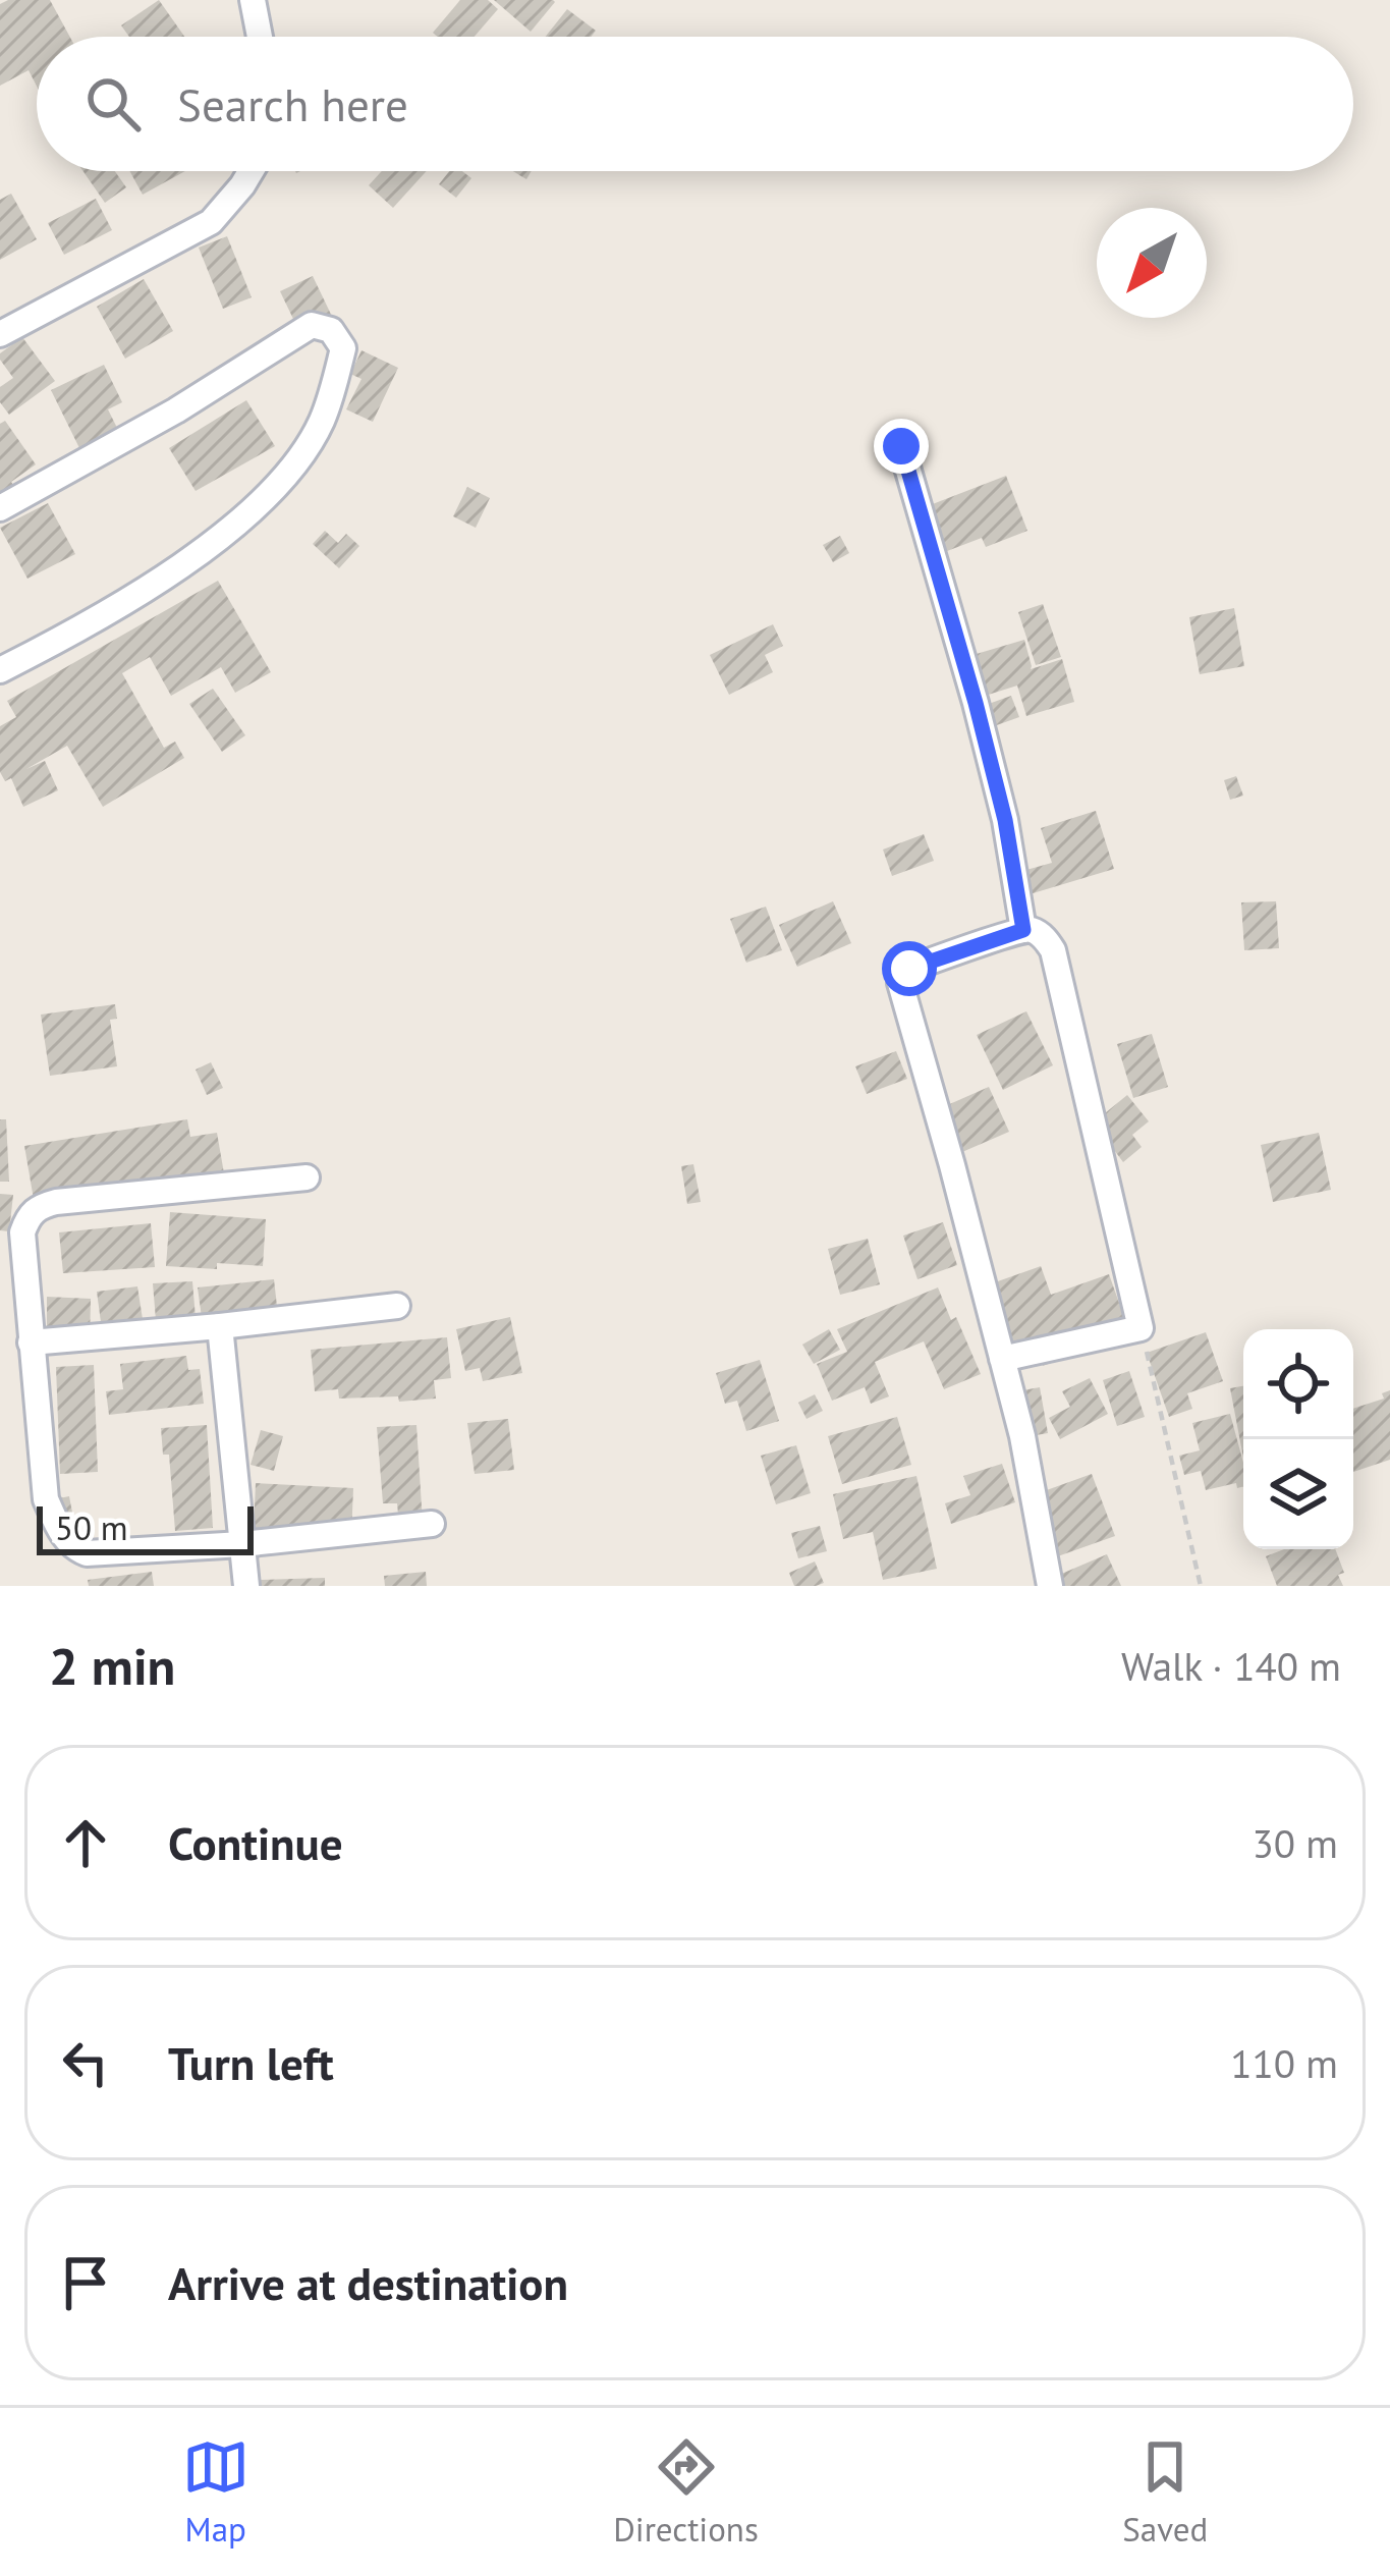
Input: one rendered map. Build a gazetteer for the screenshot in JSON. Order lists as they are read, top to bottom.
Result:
{
  "scale_bar": "50 m",
  "north": "bottom left",
  "page": {
    "search": "Search here",
    "scale": "50 m",
    "heading": ["2 min", "Walk · 140 m"],
    "list": [
      ["Continue", "30 m"],
      ["Turn left", "110 m"],
      "Arrive at destination"
    ],
    "nav": ["Map", "Directions", "Saved"]
  }
}
